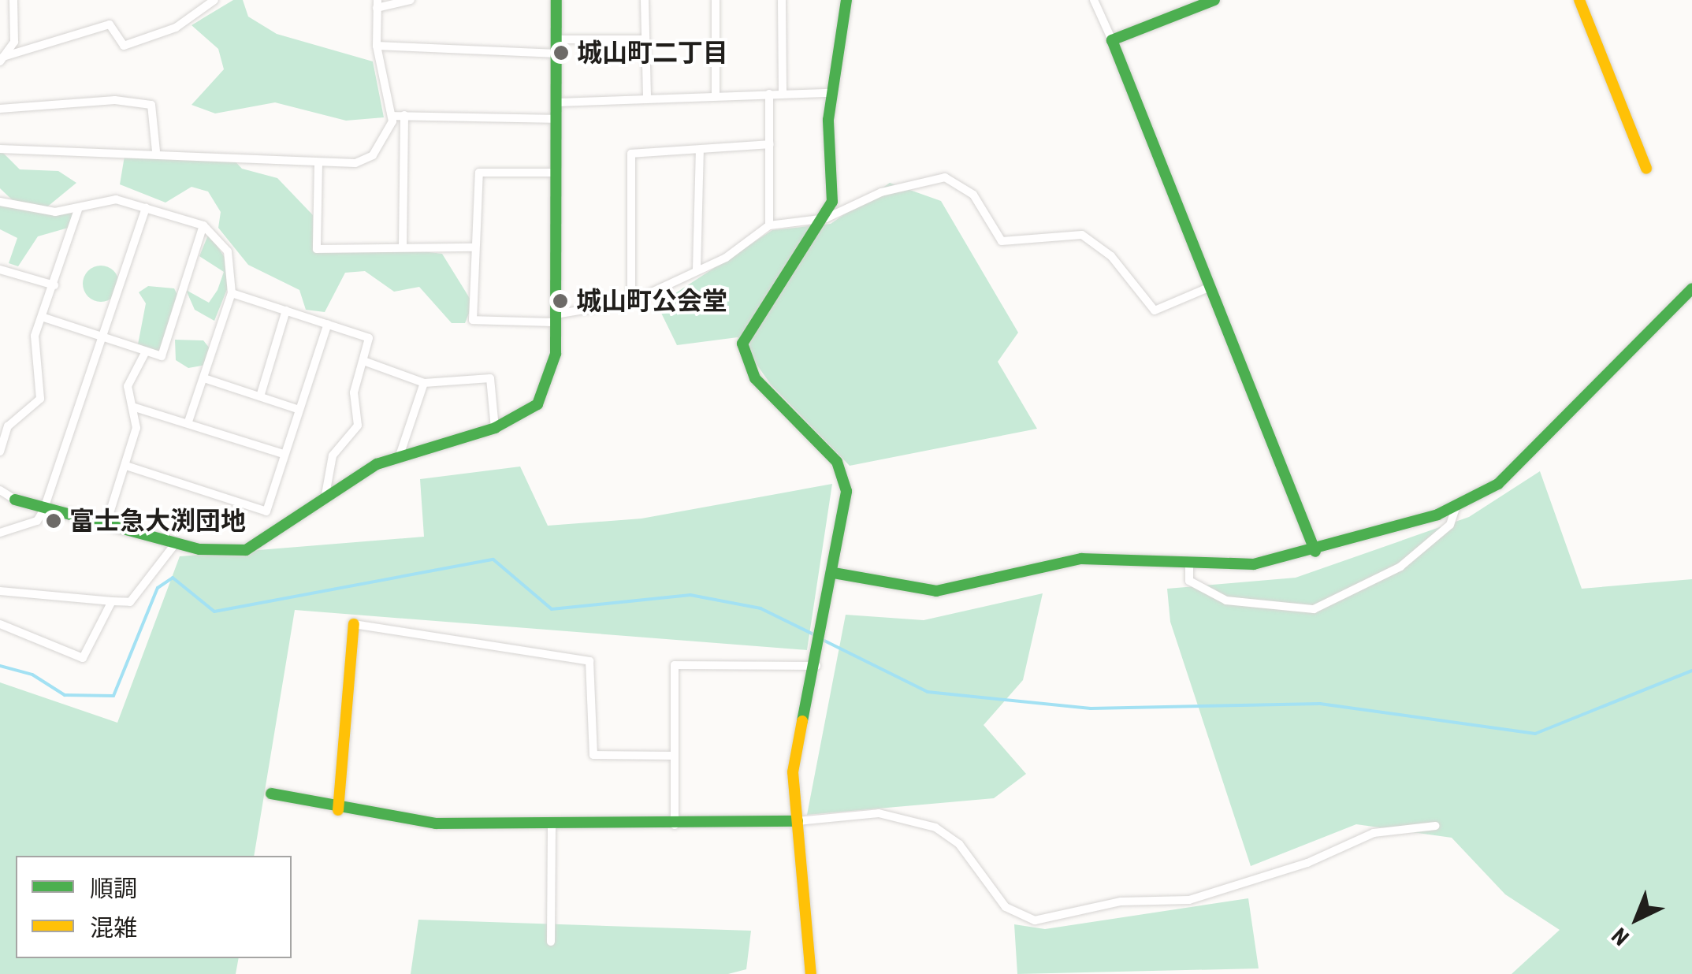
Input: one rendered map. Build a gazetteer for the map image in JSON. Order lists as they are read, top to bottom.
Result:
{
  "places": ["城山町二丁目", "城山町公会堂", "富士急大渕団地"],
  "legend": ["順調", "混雑"],
  "north": "bottom left"
}
